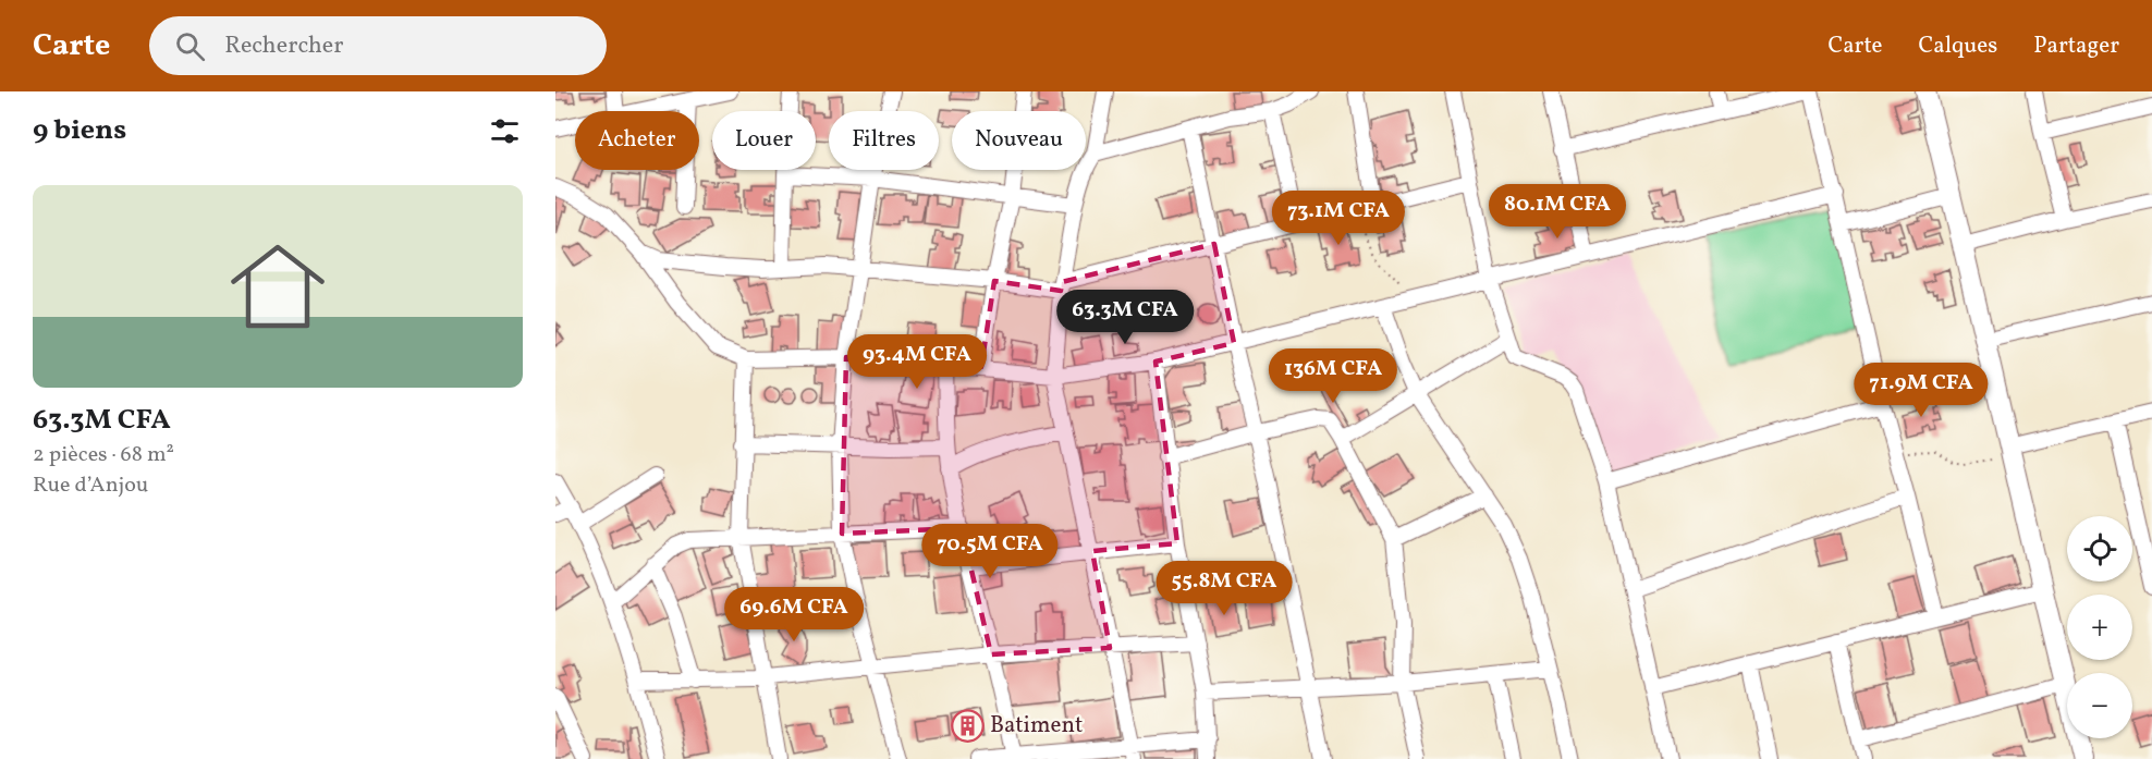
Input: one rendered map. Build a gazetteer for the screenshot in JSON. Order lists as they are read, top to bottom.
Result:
{
  "places": {
    "building": ["Batiment"]
  },
  "page": {
    "header": "Carte",
    "search": "Rechercher",
    "nav": ["Carte", "Calques", "Partager"],
    "heading": "9 biens",
    "chip": [
      "Acheter",
      "Louer",
      "Filtres",
      "Nouveau"
    ],
    "list": [
      {
        "name": "63.3M CFA",
        "note": "2 pièces · 68 m² · Rue d’Anjou"
      }
    ],
    "price": [
      "80.1M CFA",
      "73.1M CFA",
      "63.3M CFA",
      "93.4M CFA",
      "136M CFA",
      "71.9M CFA",
      "70.5M CFA",
      "55.8M CFA",
      "69.6M CFA"
    ],
    "map_buttons": ["+", "−"]
  }
}
